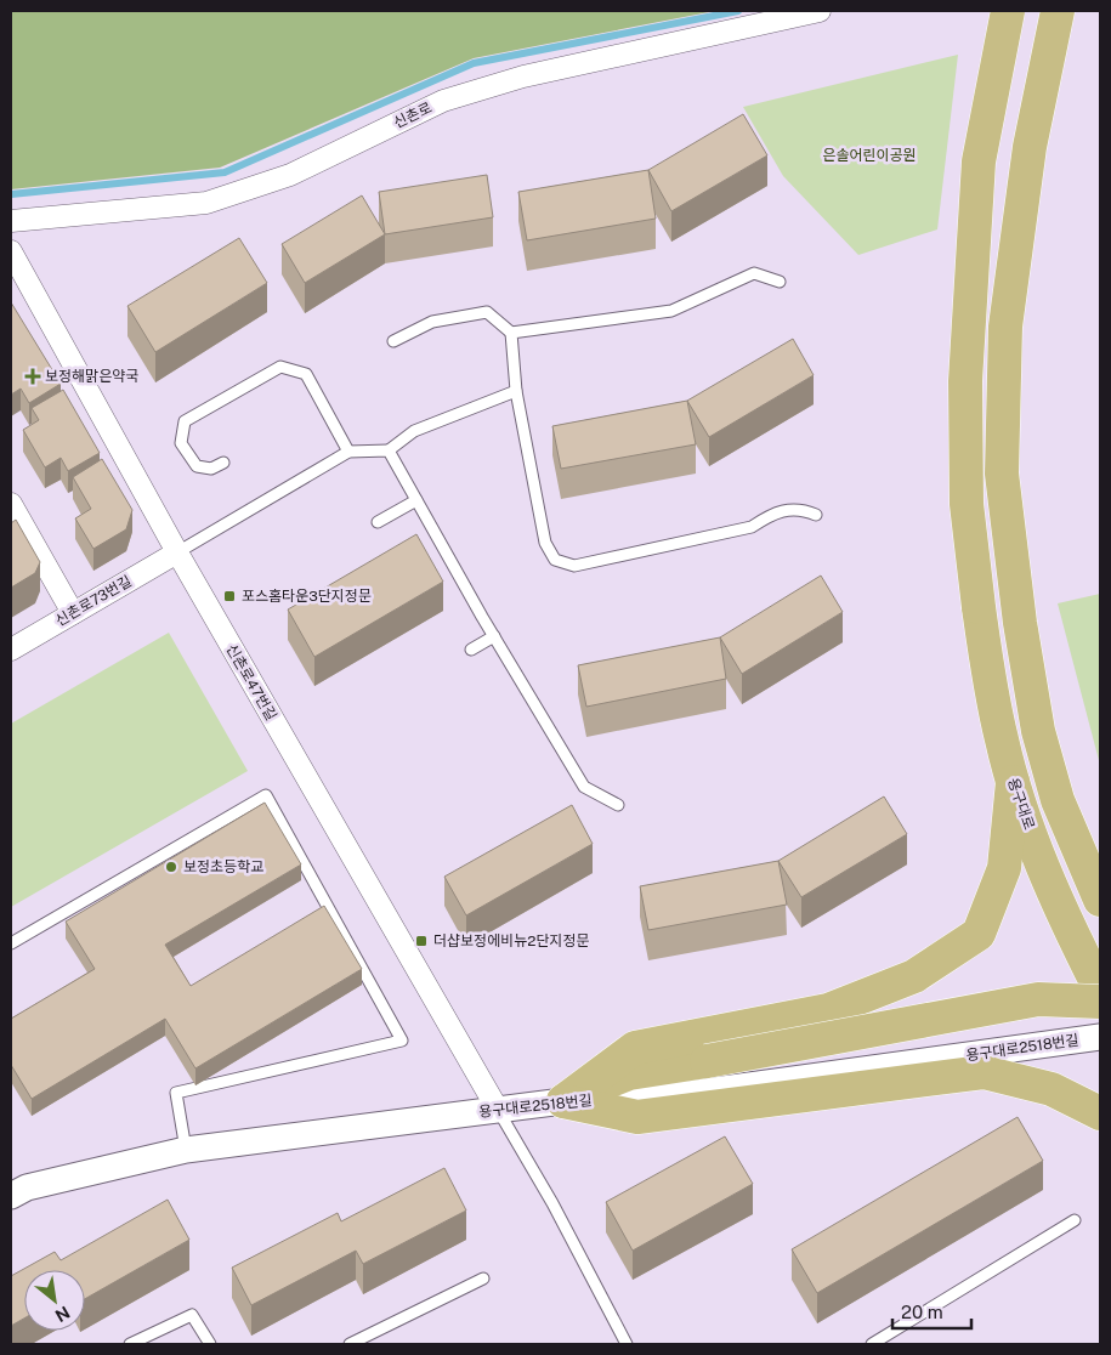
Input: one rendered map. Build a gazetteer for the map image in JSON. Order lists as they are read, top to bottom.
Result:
{
  "streets": {
    "main road": ["용구대로"],
    "street": [
      "신촌로",
      "신촌로73번길",
      "신촌로47번길",
      "용구대로2518번길"
    ]
  },
  "crossings": [
    ["신촌로73번길", "신촌로47번길"],
    ["신촌로47번길", "용구대로2518번길"]
  ],
  "parks": ["은솔어린이공원"],
  "places": {
    "health": ["보정해맑은약국"],
    "transit": ["포스홈타운3단지정문", "더샵보정에비뉴2단지정문"],
    "other": ["보정초등학교"]
  },
  "scale_bar": "20 m",
  "north": "bottom right"
}
